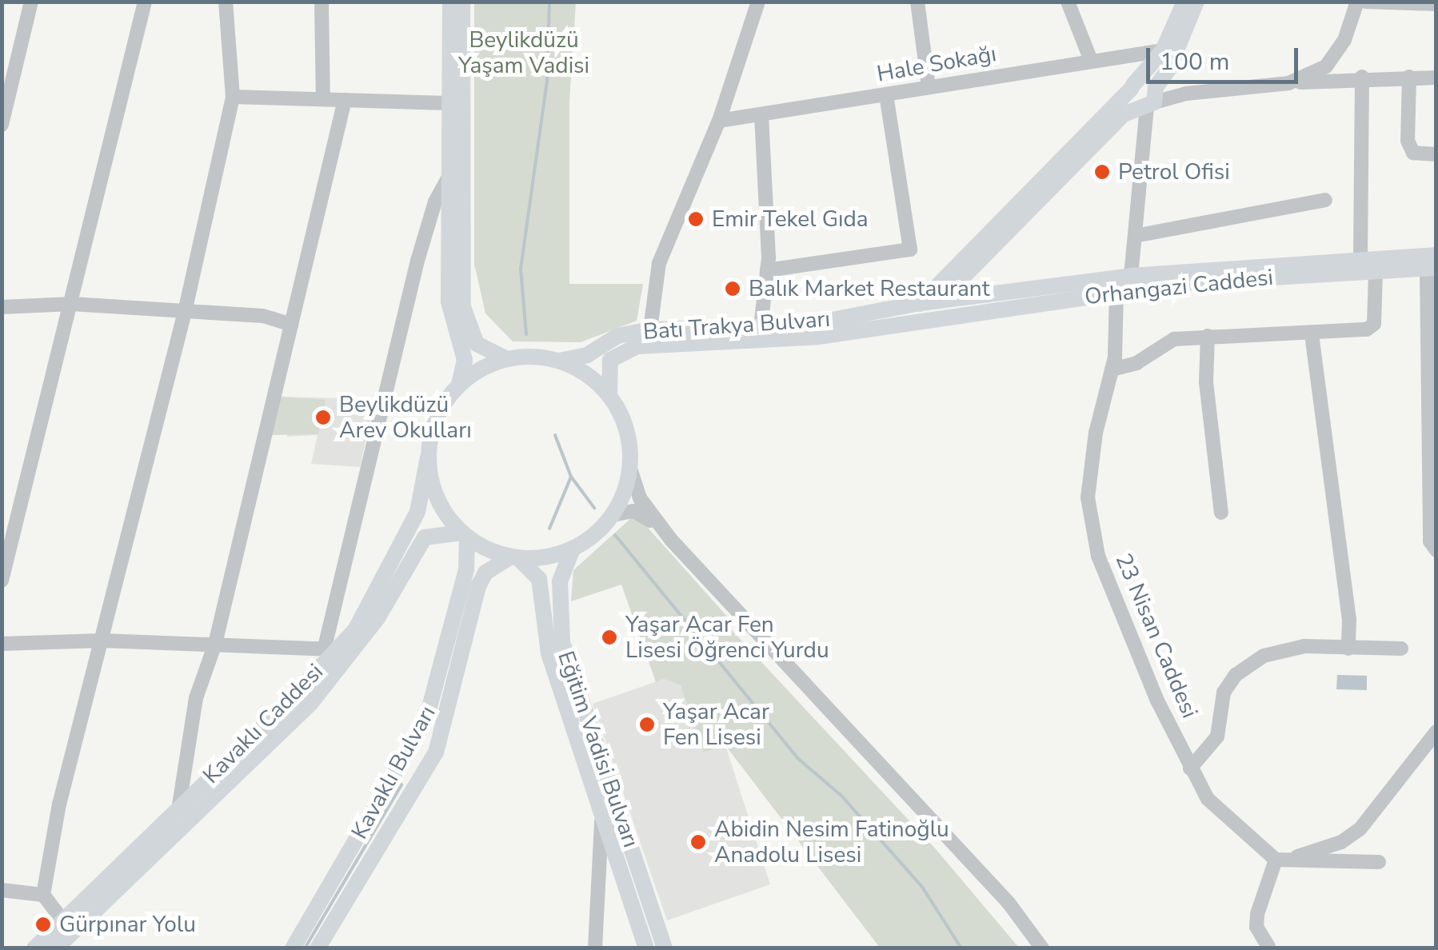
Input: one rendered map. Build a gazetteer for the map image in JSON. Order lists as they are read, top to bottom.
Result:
{
  "streets": {
    "main road": [
      "Orhangazi Caddesi",
      "Batı Trakya Bulvarı",
      "Kavaklı Caddesi",
      "Eğitim Vadisi Bulvarı",
      "Kavaklı Bulvarı"
    ],
    "street": ["Hale Sokağı", "23 Nisan Caddesi"]
  },
  "crossings": [
    ["Orhangazi Caddesi", "Batı Trakya Bulvarı"],
    ["Orhangazi Caddesi", "23 Nisan Caddesi"],
    ["Batı Trakya Bulvarı", "Kavaklı Caddesi"],
    ["Batı Trakya Bulvarı", "Eğitim Vadisi Bulvarı"],
    ["Batı Trakya Bulvarı", "Kavaklı Bulvarı"],
    ["Kavaklı Caddesi", "Eğitim Vadisi Bulvarı"],
    ["Kavaklı Caddesi", "Kavaklı Bulvarı"],
    ["Eğitim Vadisi Bulvarı", "Kavaklı Bulvarı"]
  ],
  "parks": ["Beylikdüzü Yaşam Vadisi"],
  "places": [
    "Petrol Ofisi",
    "Emir Tekel Gıda",
    "Balık Market Restaurant",
    "Beylikdüzü Arev Okulları",
    "Yaşar Acar Fen Lisesi Öğrenci Yurdu",
    "Yaşar Acar Fen Lisesi",
    "Abidin Nesim Fatinoğlu Anadolu Lisesi",
    "Gürpınar Yolu"
  ],
  "scale_bar": "100 m"
}
